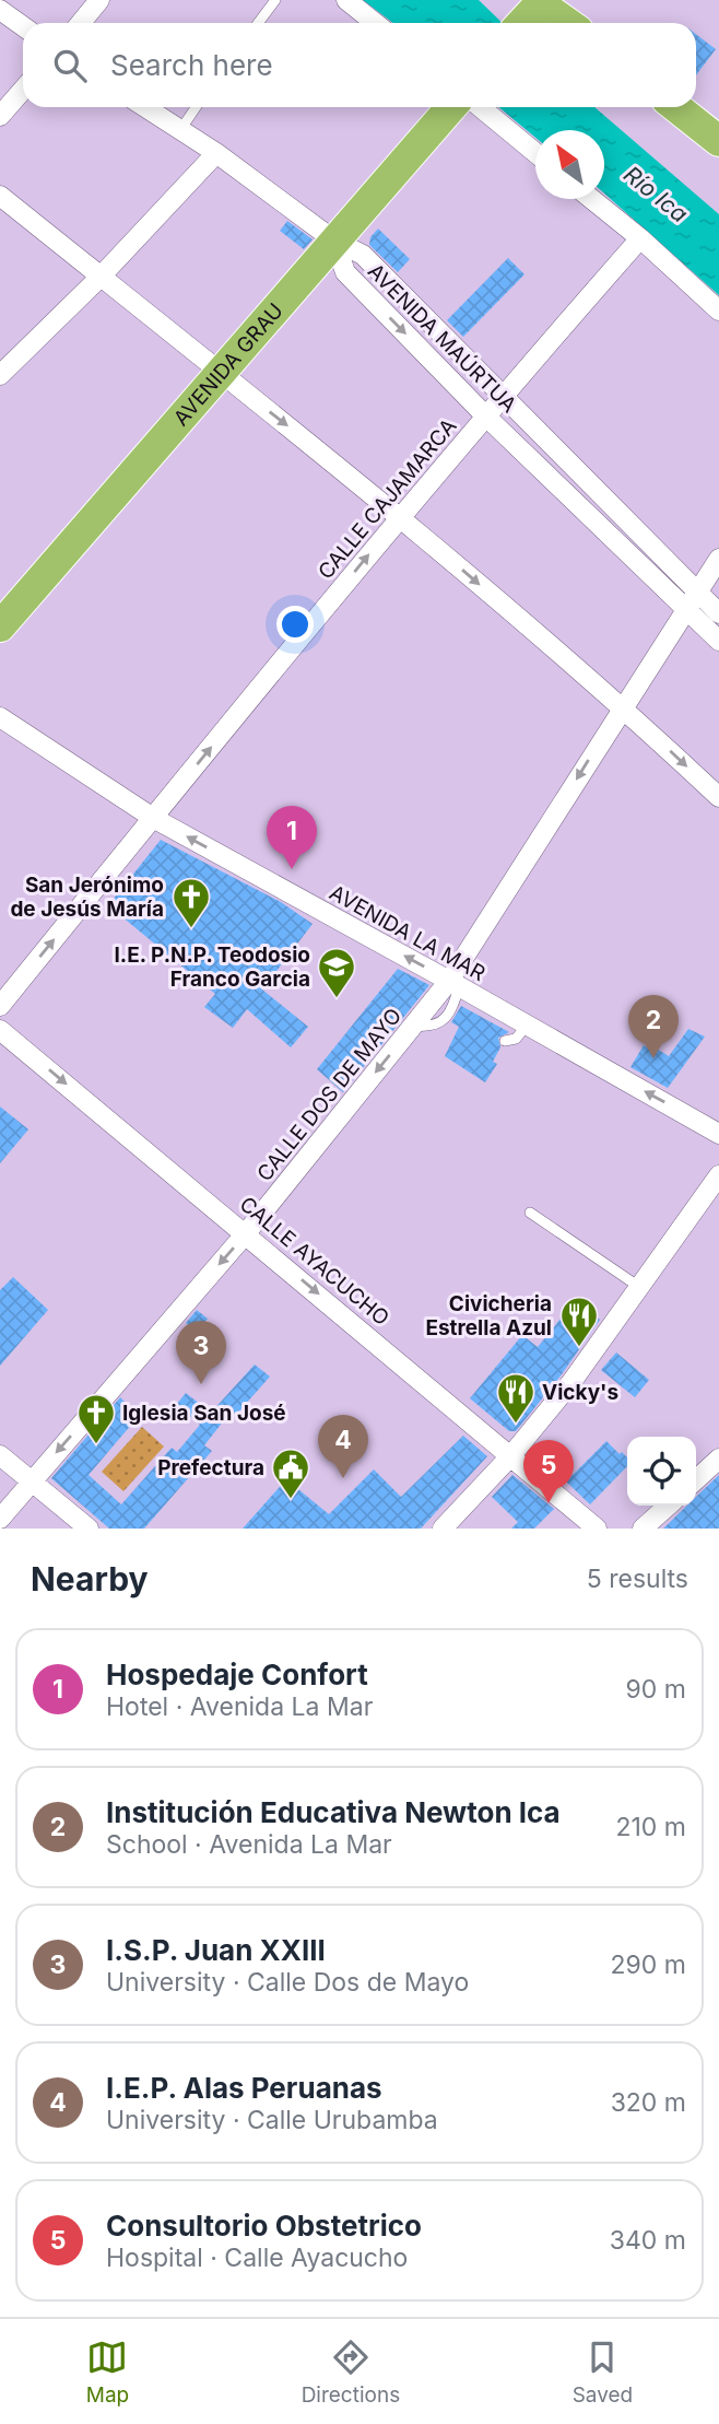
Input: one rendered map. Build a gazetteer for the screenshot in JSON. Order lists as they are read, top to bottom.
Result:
{
  "streets": {
    "main road": ["AVENIDA GRAU"],
    "street": [
      "AVENIDA MAÚRTUA",
      "CALLE CAJAMARCA",
      "AVENIDA LA MAR",
      "CALLE DOS DE MAYO",
      "CALLE AYACUCHO"
    ]
  },
  "crossings": [
    ["AVENIDA MAÚRTUA", "AVENIDA GRAU"],
    ["AVENIDA MAÚRTUA", "CALLE CAJAMARCA"],
    ["AVENIDA MAÚRTUA", "CALLE DOS DE MAYO"],
    ["CALLE CAJAMARCA", "AVENIDA LA MAR"],
    ["AVENIDA LA MAR", "CALLE DOS DE MAYO"],
    ["CALLE DOS DE MAYO", "CALLE AYACUCHO"]
  ],
  "one_way": [
    "CALLE CAJAMARCA",
    "AVENIDA LA MAR",
    "CALLE DOS DE MAYO",
    "CALLE AYACUCHO"
  ],
  "water": ["Río Ica"],
  "places": {
    "church": ["San Jerónimo de Jesús María", "Iglesia San José"],
    "school or university": ["I.E. P.N.P. Teodosio Franco Garcia"],
    "restaurant": ["Civicheria Estrella Azul", "Vicky's"],
    "public building": ["Prefectura"]
  },
  "north": "top left",
  "page": {
    "search": "Search here",
    "pins": [
      "1",
      "2",
      "3",
      "4",
      "5"
    ],
    "heading": ["Nearby", "5 results"],
    "list": [
      {
        "mark": "1",
        "name": "Hospedaje Confort",
        "note": "Hotel · Avenida La Mar",
        "value": "90 m"
      },
      {
        "mark": "2",
        "name": "Institución Educativa Newton Ica",
        "note": "School · Avenida La Mar",
        "value": "210 m"
      },
      {
        "mark": "3",
        "name": "I.S.P. Juan XXIII",
        "note": "University · Calle Dos de Mayo",
        "value": "290 m"
      },
      {
        "mark": "4",
        "name": "I.E.P. Alas Peruanas",
        "note": "University · Calle Urubamba",
        "value": "320 m"
      },
      {
        "mark": "5",
        "name": "Consultorio Obstetrico",
        "note": "Hospital · Calle Ayacucho",
        "value": "340 m"
      }
    ],
    "nav": ["Map", "Directions", "Saved"]
  }
}
